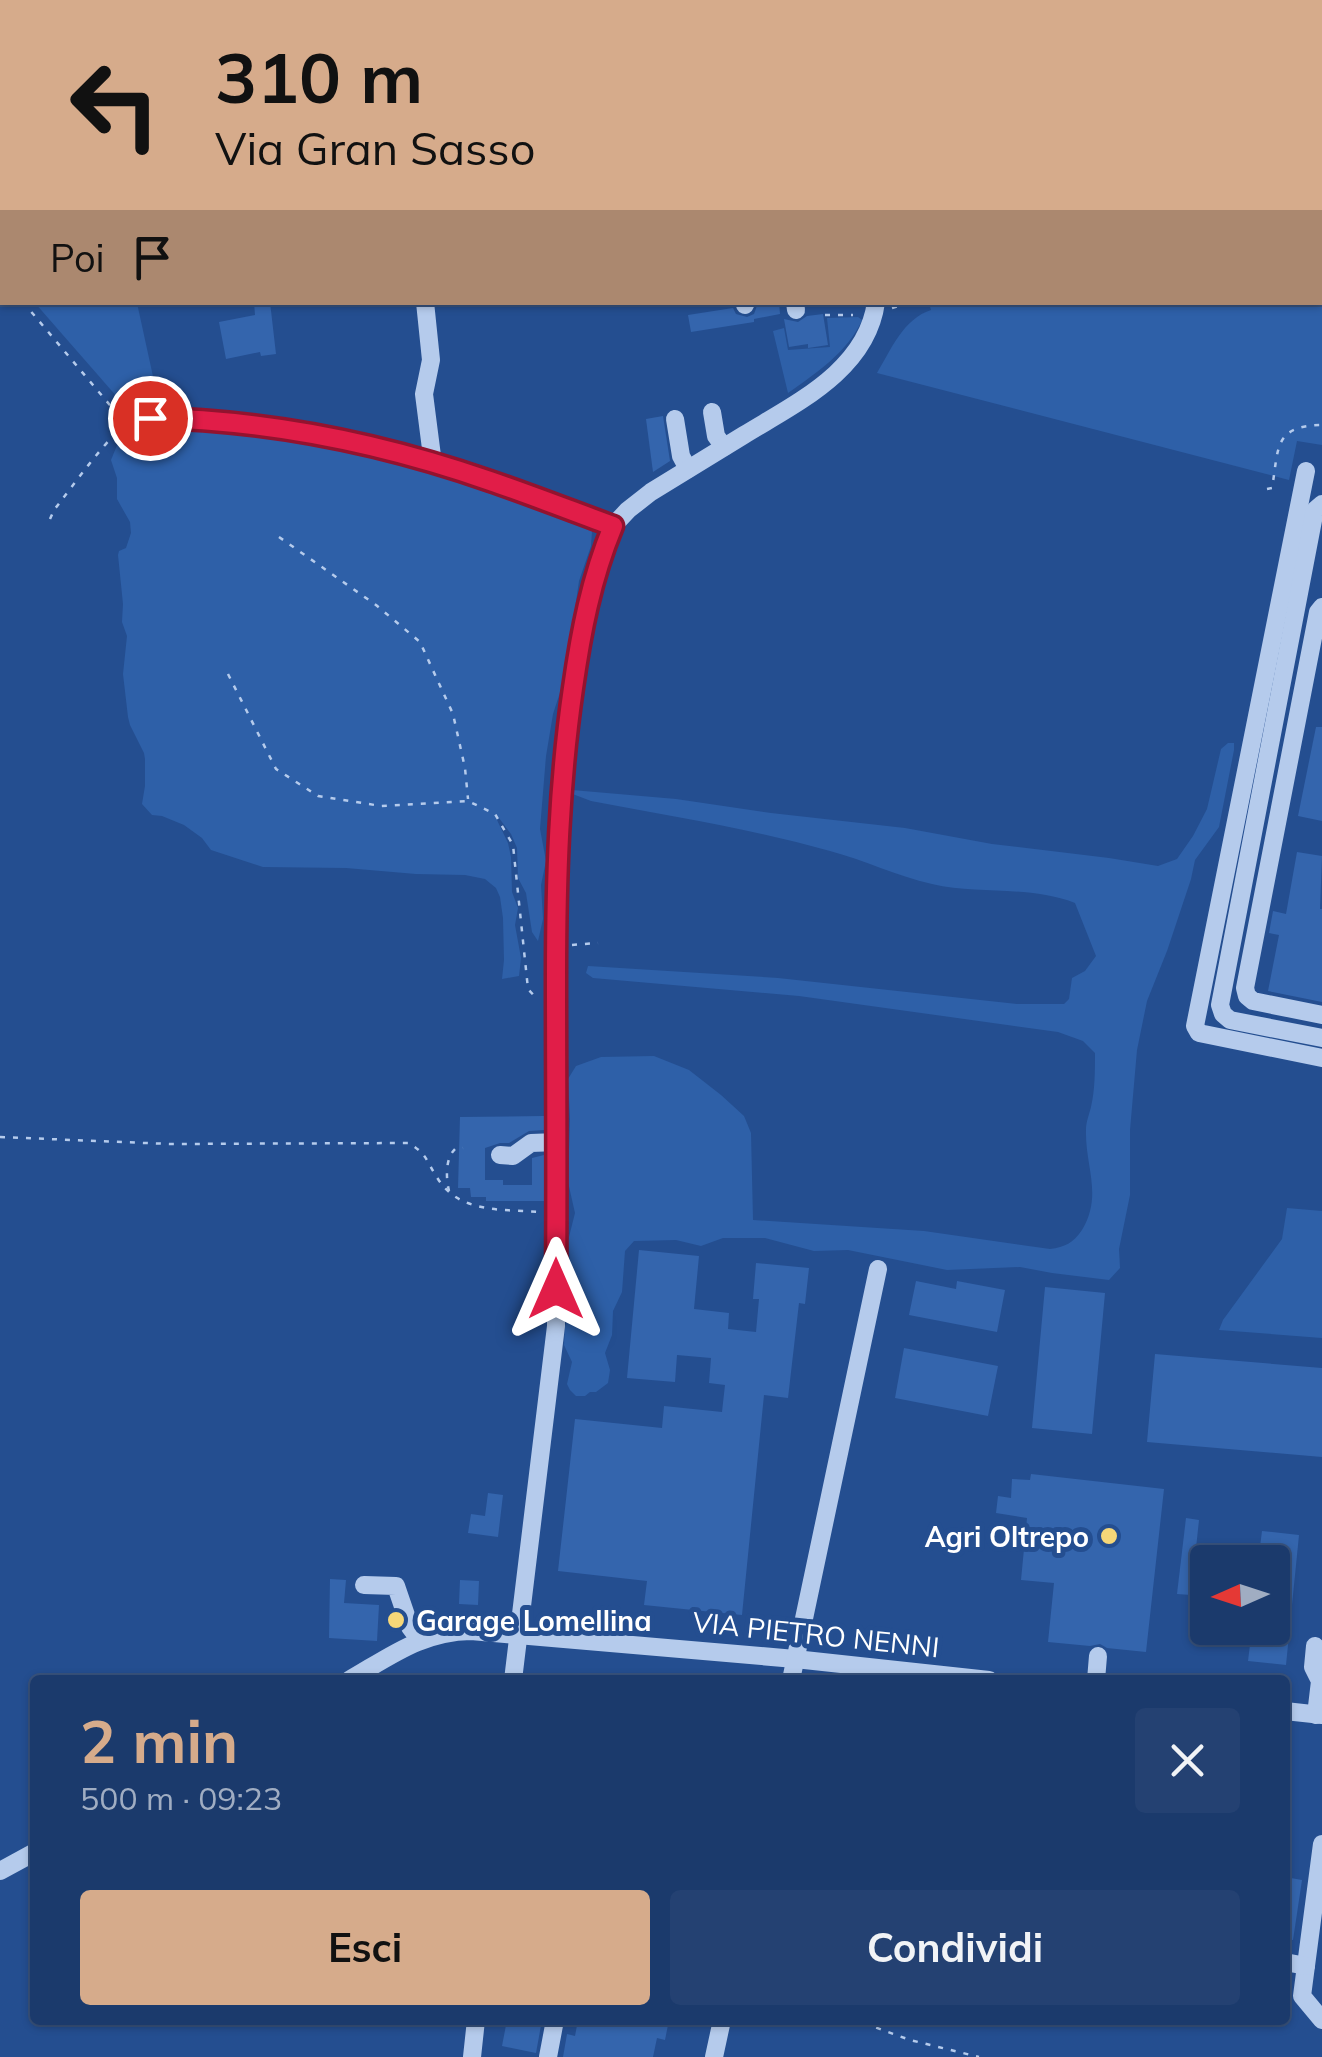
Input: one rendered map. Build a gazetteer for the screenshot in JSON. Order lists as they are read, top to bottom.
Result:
{
  "streets": {
    "street": ["VIA PIETRO NENNI"]
  },
  "places": ["Agri Oltrepo", "Garage Lomellina"],
  "north": "left",
  "page": {
    "turn": ["310 m", "Via Gran Sasso"],
    "then": "Poi",
    "heading": ["2 min", "500 m · 09:23"],
    "buttons": ["Esci", "Condividi"]
  }
}
